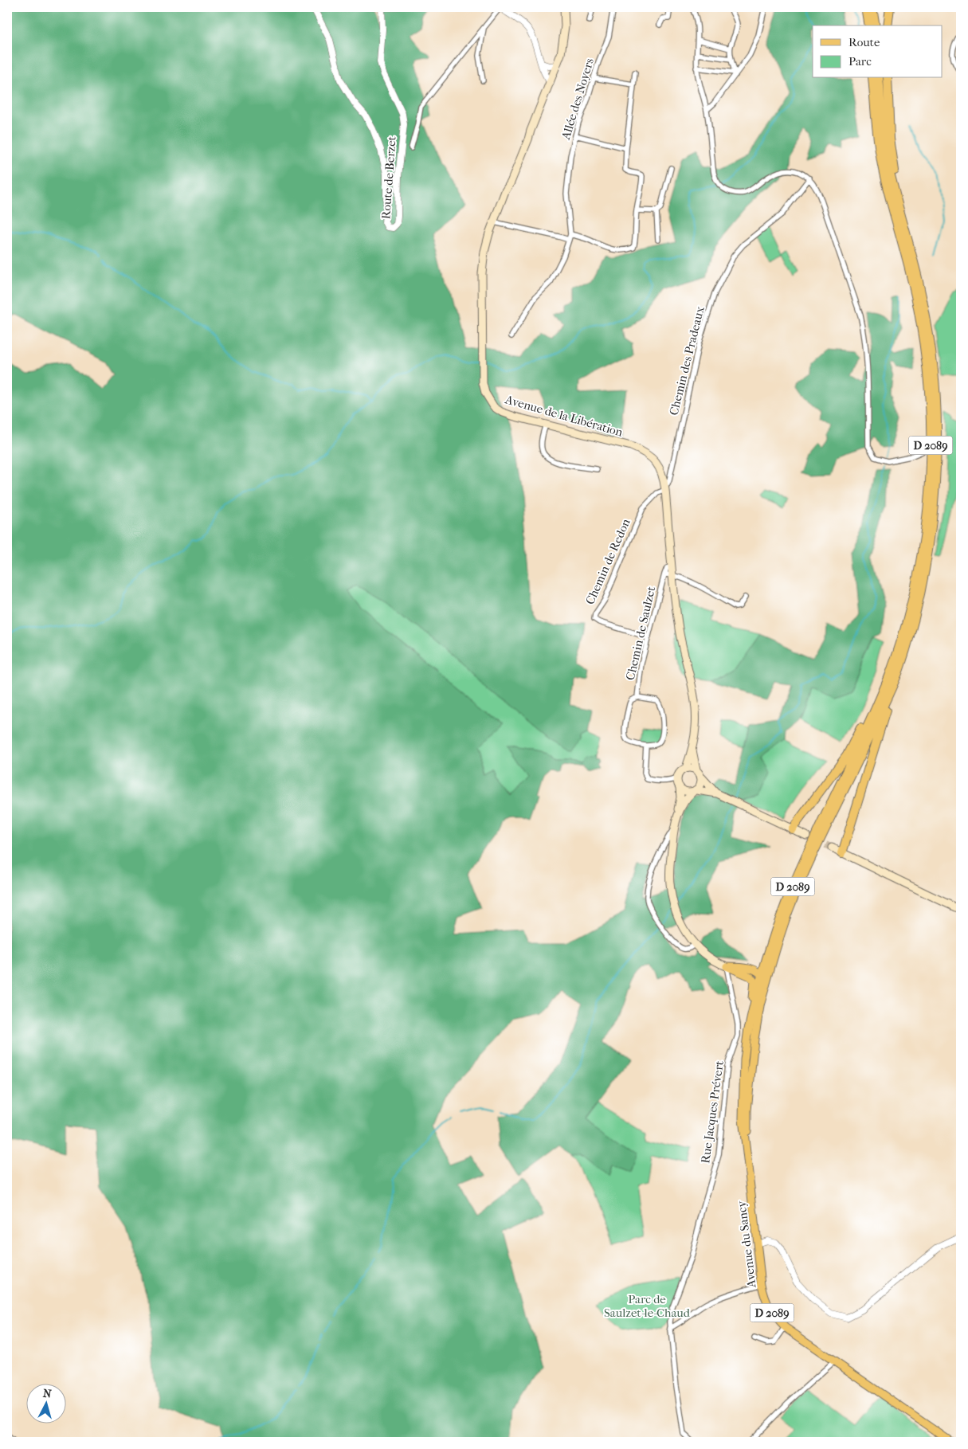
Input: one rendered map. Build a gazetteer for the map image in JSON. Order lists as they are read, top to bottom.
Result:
{
  "streets": {
    "highway": ["D 2089"],
    "main road": ["Avenue de la Libération", "Avenue du Sancy"],
    "street": [
      "Allée des Noyers",
      "Route de Berzet",
      "Chemin des Pradeaux",
      "Chemin de Redon",
      "Chemin de Saulzet",
      "Rue Jacques Prévert"
    ]
  },
  "crossings": [
    ["Chemin des Pradeaux", "Avenue de la Libération"],
    ["Chemin des Pradeaux", "Chemin de Redon"],
    ["Avenue de la Libération", "Chemin de Redon"],
    ["Avenue de la Libération", "Chemin de Saulzet"],
    ["D 2089", "Avenue du Sancy"],
    ["Chemin de Redon", "Chemin de Saulzet"]
  ],
  "parks": ["Parc de Saulzet-le-Chaud"],
  "legend": ["Route", "Parc"],
  "north": "top"
}
